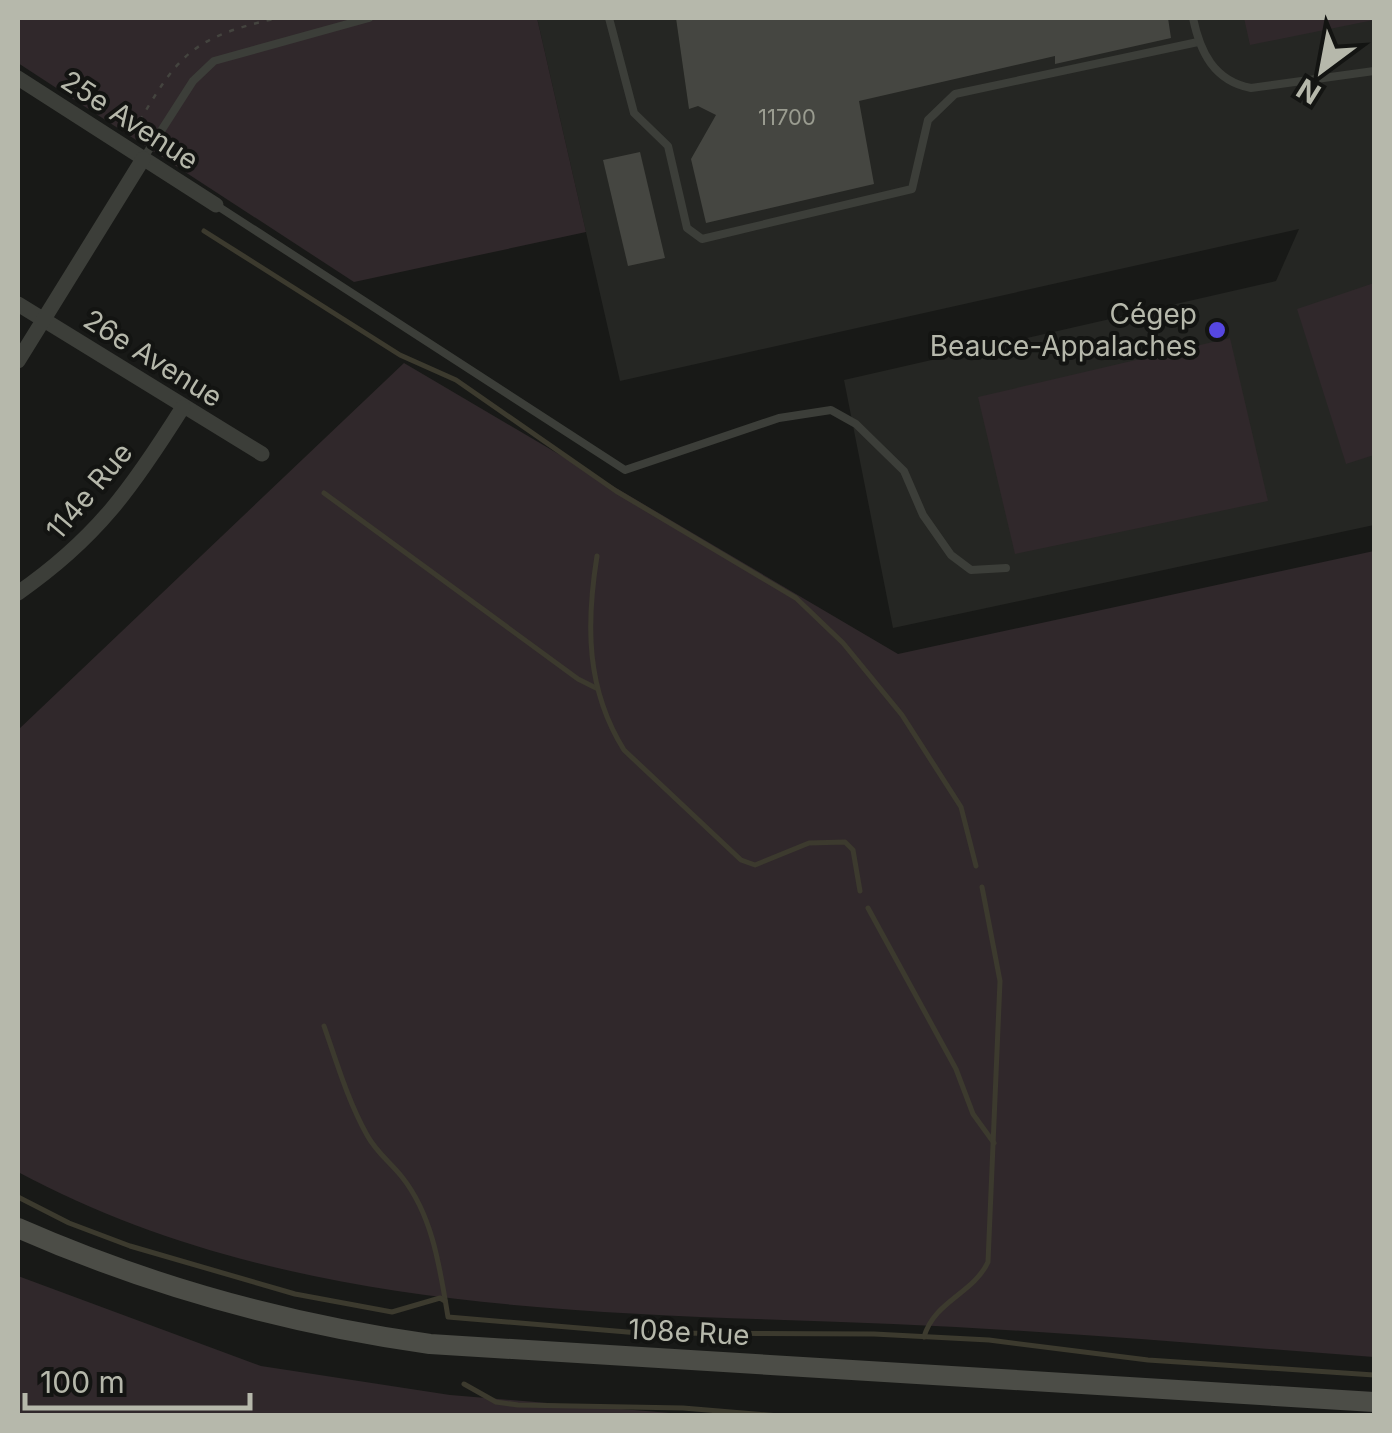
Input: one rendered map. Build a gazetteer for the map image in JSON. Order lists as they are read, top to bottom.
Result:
{
  "streets": {
    "main road": ["108e Rue"],
    "street": ["25e Avenue", "26e Avenue", "114e Rue"]
  },
  "crossings": [
    ["26e Avenue", "114e Rue"]
  ],
  "places": ["Cégep Beauce-Appalaches"],
  "house_numbers": ["11700"],
  "scale_bar": "100 m",
  "north": "bottom left"
}
